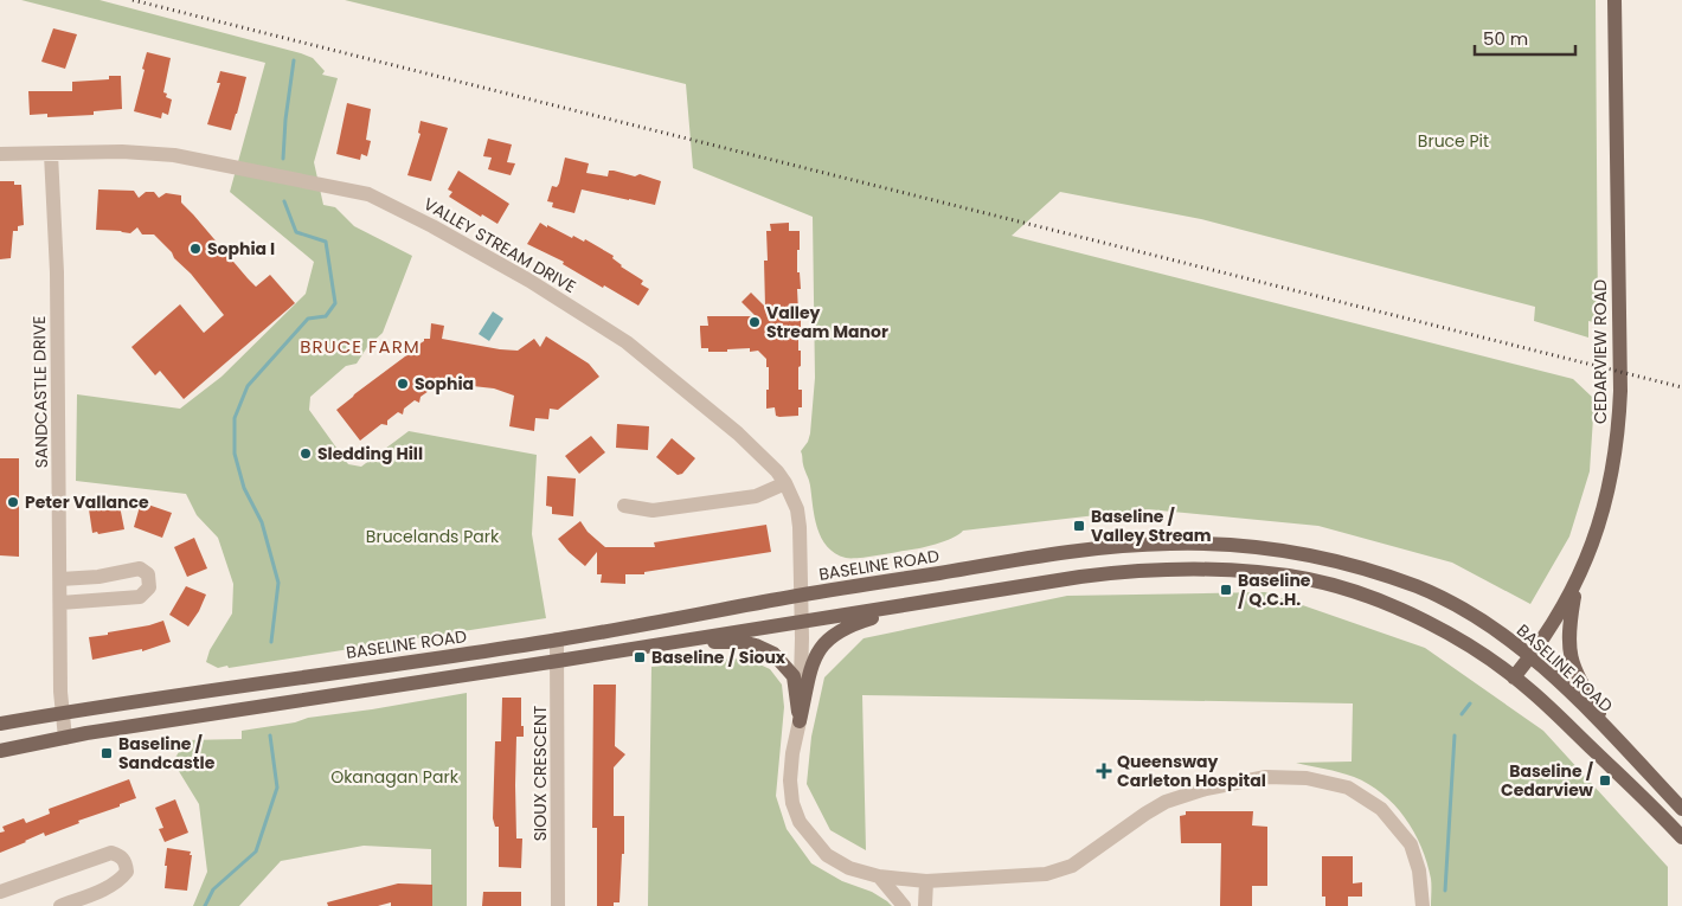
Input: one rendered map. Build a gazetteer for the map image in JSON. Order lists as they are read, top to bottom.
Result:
{
  "streets": {
    "main road": ["CEDARVIEW ROAD", "BASELINE ROAD"],
    "street": ["VALLEY STREAM DRIVE", "SANDCASTLE DRIVE", "SIOUX CRESCENT"]
  },
  "crossings": [
    ["VALLEY STREAM DRIVE", "SANDCASTLE DRIVE"],
    ["VALLEY STREAM DRIVE", "BASELINE ROAD"],
    ["CEDARVIEW ROAD", "BASELINE ROAD"],
    ["SANDCASTLE DRIVE", "BASELINE ROAD"],
    ["BASELINE ROAD", "SIOUX CRESCENT"]
  ],
  "districts": ["BRUCE FARM"],
  "parks": ["Bruce Pit", "Brucelands Park", "Okanagan Park"],
  "places": {
    "other": [
      "Sophia I",
      "Valley Stream Manor",
      "Sophia",
      "Sledding Hill",
      "Peter Vallance"
    ],
    "transit": [
      "Baseline / Valley Stream",
      "Baseline / Q.C.H.",
      "Baseline / Sioux",
      "Baseline / Sandcastle",
      "Baseline / Cedarview"
    ],
    "health": ["Queensway Carleton Hospital"]
  },
  "scale_bar": "50 m"
}
